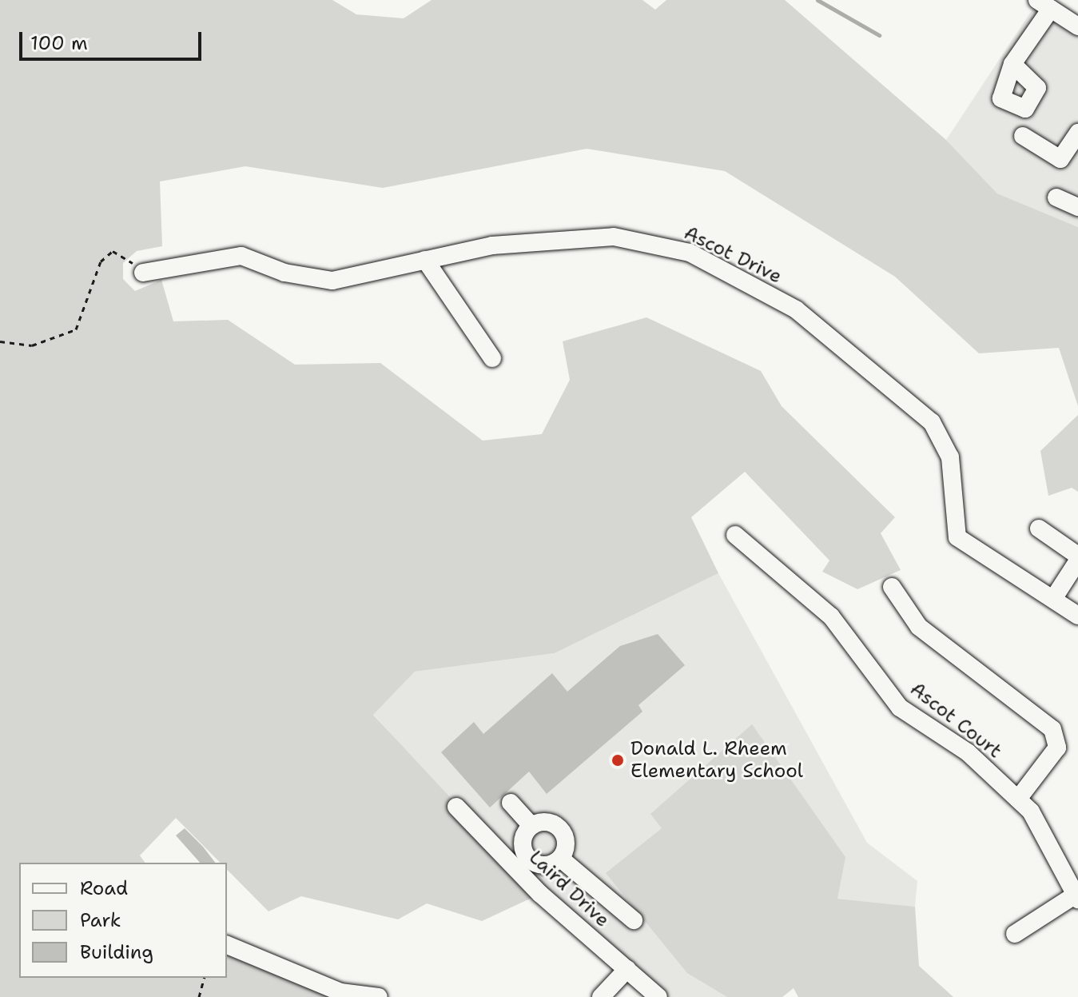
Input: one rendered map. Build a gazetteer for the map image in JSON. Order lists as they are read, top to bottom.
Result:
{
  "streets": {
    "street": ["Ascot Drive", "Ascot Court", "Laird Drive"]
  },
  "places": ["Donald L. Rheem Elementary School"],
  "legend": ["Road", "Park", "Building"],
  "scale_bar": "100 m"
}
